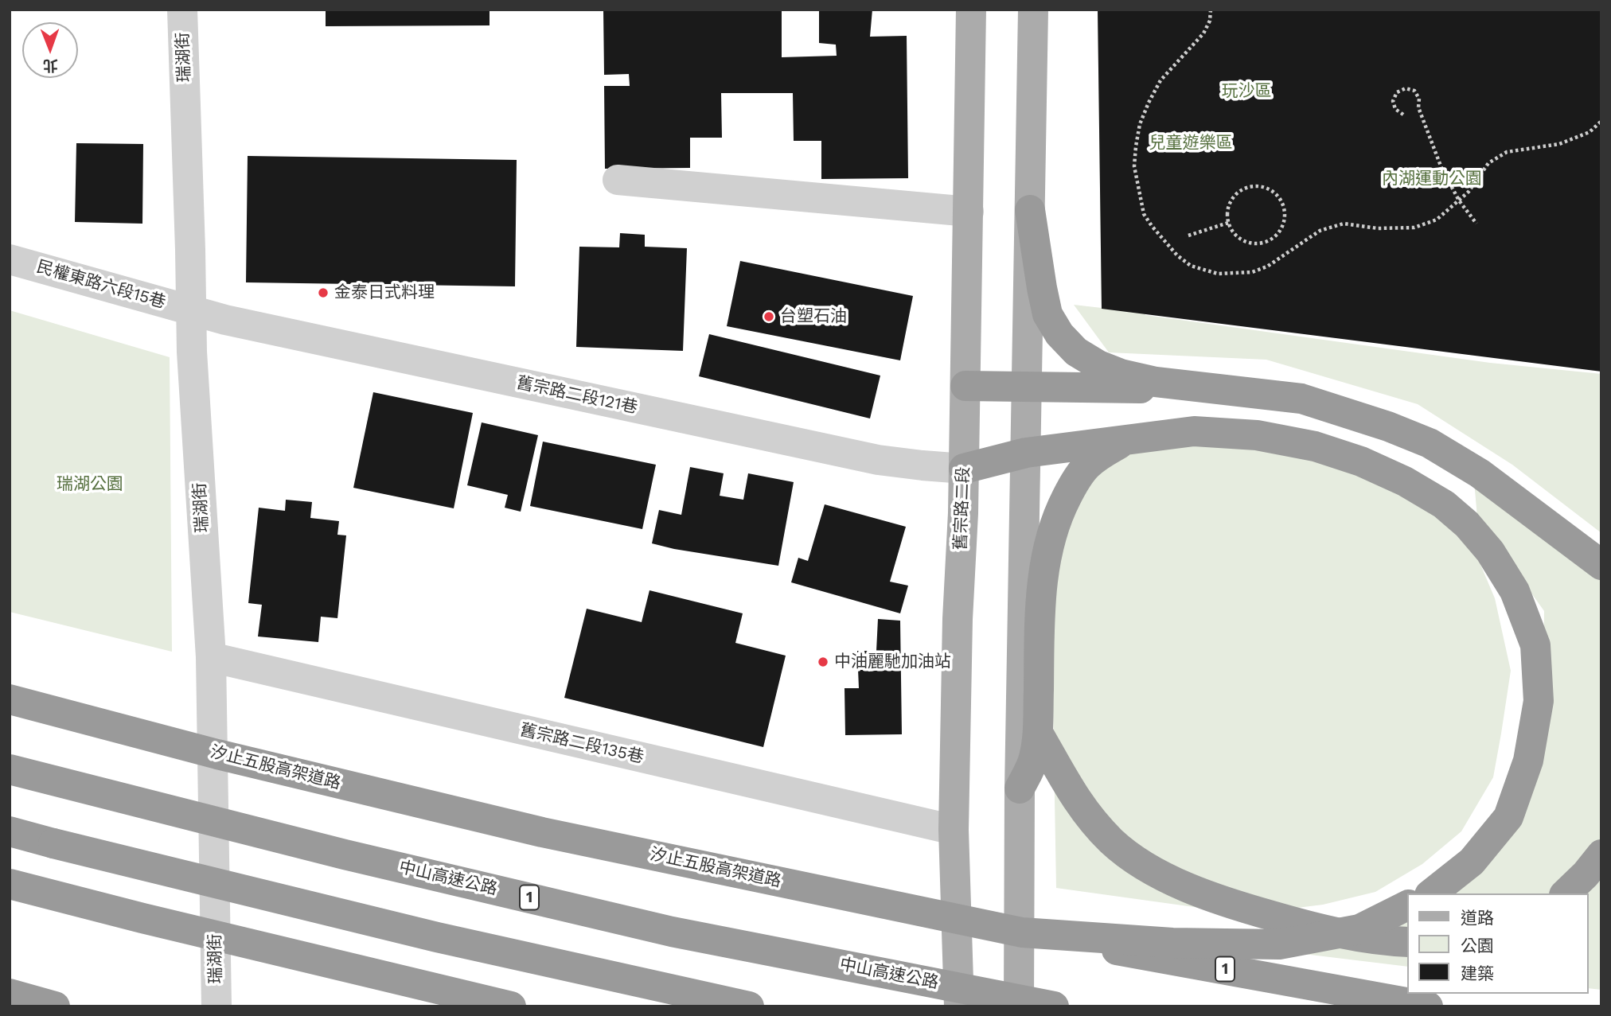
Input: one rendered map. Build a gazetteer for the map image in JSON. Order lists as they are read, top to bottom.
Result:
{
  "streets": {
    "highway": ["汐止五股高架道路", "中山高速公路", "1"],
    "main road": ["舊宗路二段"],
    "street": [
      "瑞湖街",
      "民權東路六段15巷",
      "舊宗路二段121巷",
      "舊宗路二段135巷"
    ]
  },
  "crossings": [
    ["瑞湖街", "民權東路六段15巷"],
    ["瑞湖街", "舊宗路二段121巷"],
    ["瑞湖街", "舊宗路二段135巷"],
    ["民權東路六段15巷", "舊宗路二段121巷"],
    ["舊宗路二段121巷", "舊宗路二段"],
    ["舊宗路二段", "舊宗路二段135巷"]
  ],
  "parks": [
    "玩沙區",
    "兒童遊樂區",
    "內湖運動公園",
    "瑞湖公園"
  ],
  "places": ["金泰日式料理", "台塑石油", "中油麗馳加油站"],
  "legend": ["道路", "公園", "建築"],
  "north": "bottom"
}
